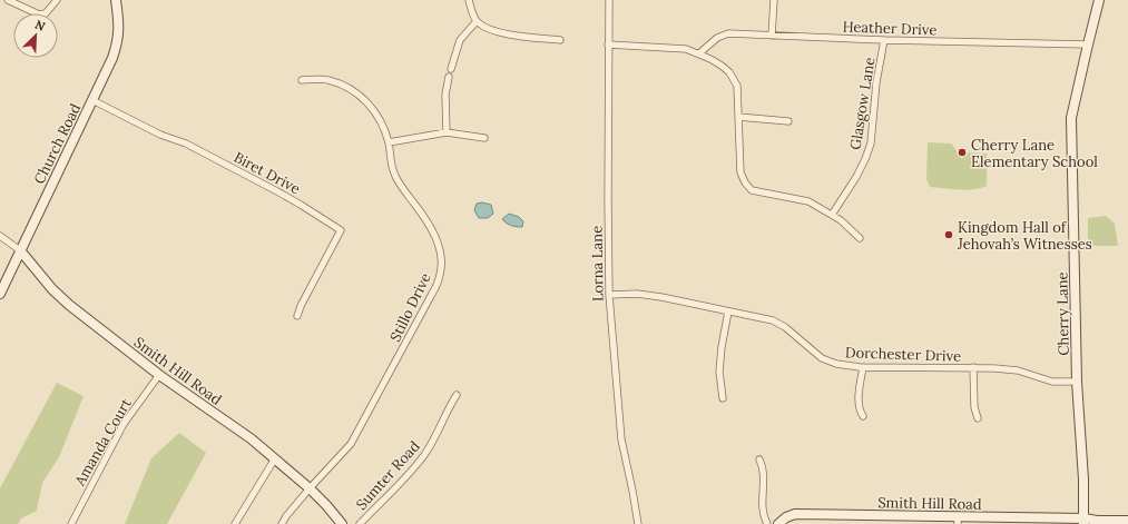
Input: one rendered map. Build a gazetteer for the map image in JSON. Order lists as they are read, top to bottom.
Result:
{
  "streets": {
    "street": [
      "Heather Drive",
      "Glasgow Lane",
      "Church Road",
      "Biret Drive",
      "Lorna Lane",
      "Stillo Drive",
      "Cherry Lane",
      "Dorchester Drive",
      "Smith Hill Road",
      "Amanda Court",
      "Sumter Road"
    ]
  },
  "crossings": [
    ["Heather Drive", "Glasgow Lane"],
    ["Heather Drive", "Cherry Lane"],
    ["Church Road", "Biret Drive"],
    ["Church Road", "Smith Hill Road"],
    ["Lorna Lane", "Dorchester Drive"],
    ["Stillo Drive", "Smith Hill Road"],
    ["Cherry Lane", "Dorchester Drive"],
    ["Cherry Lane", "Smith Hill Road"],
    ["Smith Hill Road", "Amanda Court"]
  ],
  "places": ["Cherry Lane Elementary School", "Kingdom Hall of Jehovah’s Witnesses"],
  "north": "top right"
}
